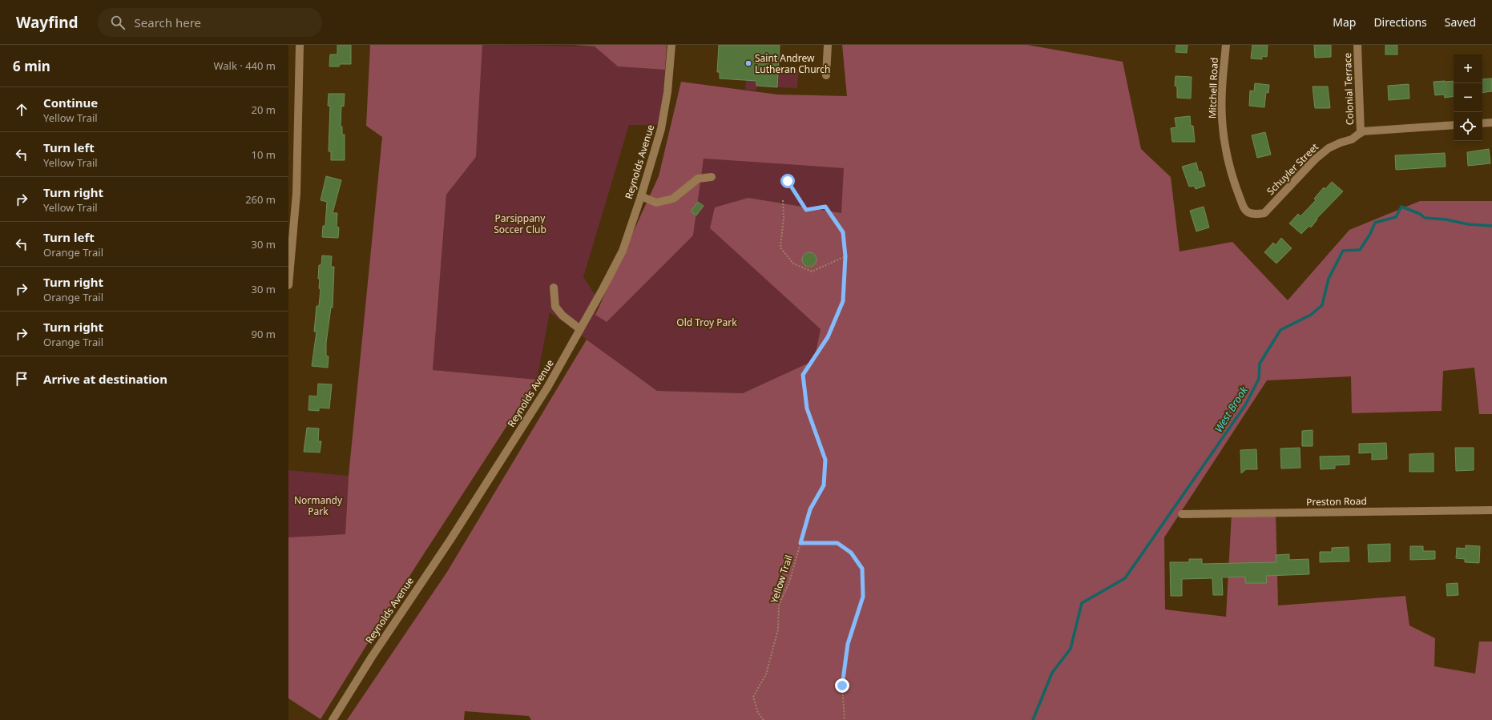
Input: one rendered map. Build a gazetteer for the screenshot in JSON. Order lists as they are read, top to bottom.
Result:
{
  "streets": {
    "street": [
      "Mitchell Road",
      "Colonial Terrace",
      "Reynolds Avenue",
      "Schuyler Street",
      "Preston Road"
    ],
    "path": ["Yellow Trail"]
  },
  "crossings": [
    ["Mitchell Road", "Schuyler Street"],
    ["Colonial Terrace", "Schuyler Street"]
  ],
  "water": ["West Brook"],
  "parks": ["Parsippany Soccer Club", "Old Troy Park", "Normandy Park"],
  "places": ["Saint Andrew Lutheran Church"],
  "page": {
    "header": "Wayfind",
    "search": "Search here",
    "nav": ["Map", "Directions", "Saved"],
    "heading": ["6 min", "Walk · 440 m"],
    "map_buttons": ["+", "−"],
    "list": [
      ["Continue", "Yellow Trail", "20 m"],
      ["Turn left", "Yellow Trail", "10 m"],
      ["Turn right", "Yellow Trail", "260 m"],
      ["Turn left", "Orange Trail", "30 m"],
      ["Turn right", "Orange Trail", "30 m"],
      ["Turn right", "Orange Trail", "90 m"],
      "Arrive at destination"
    ]
  }
}
